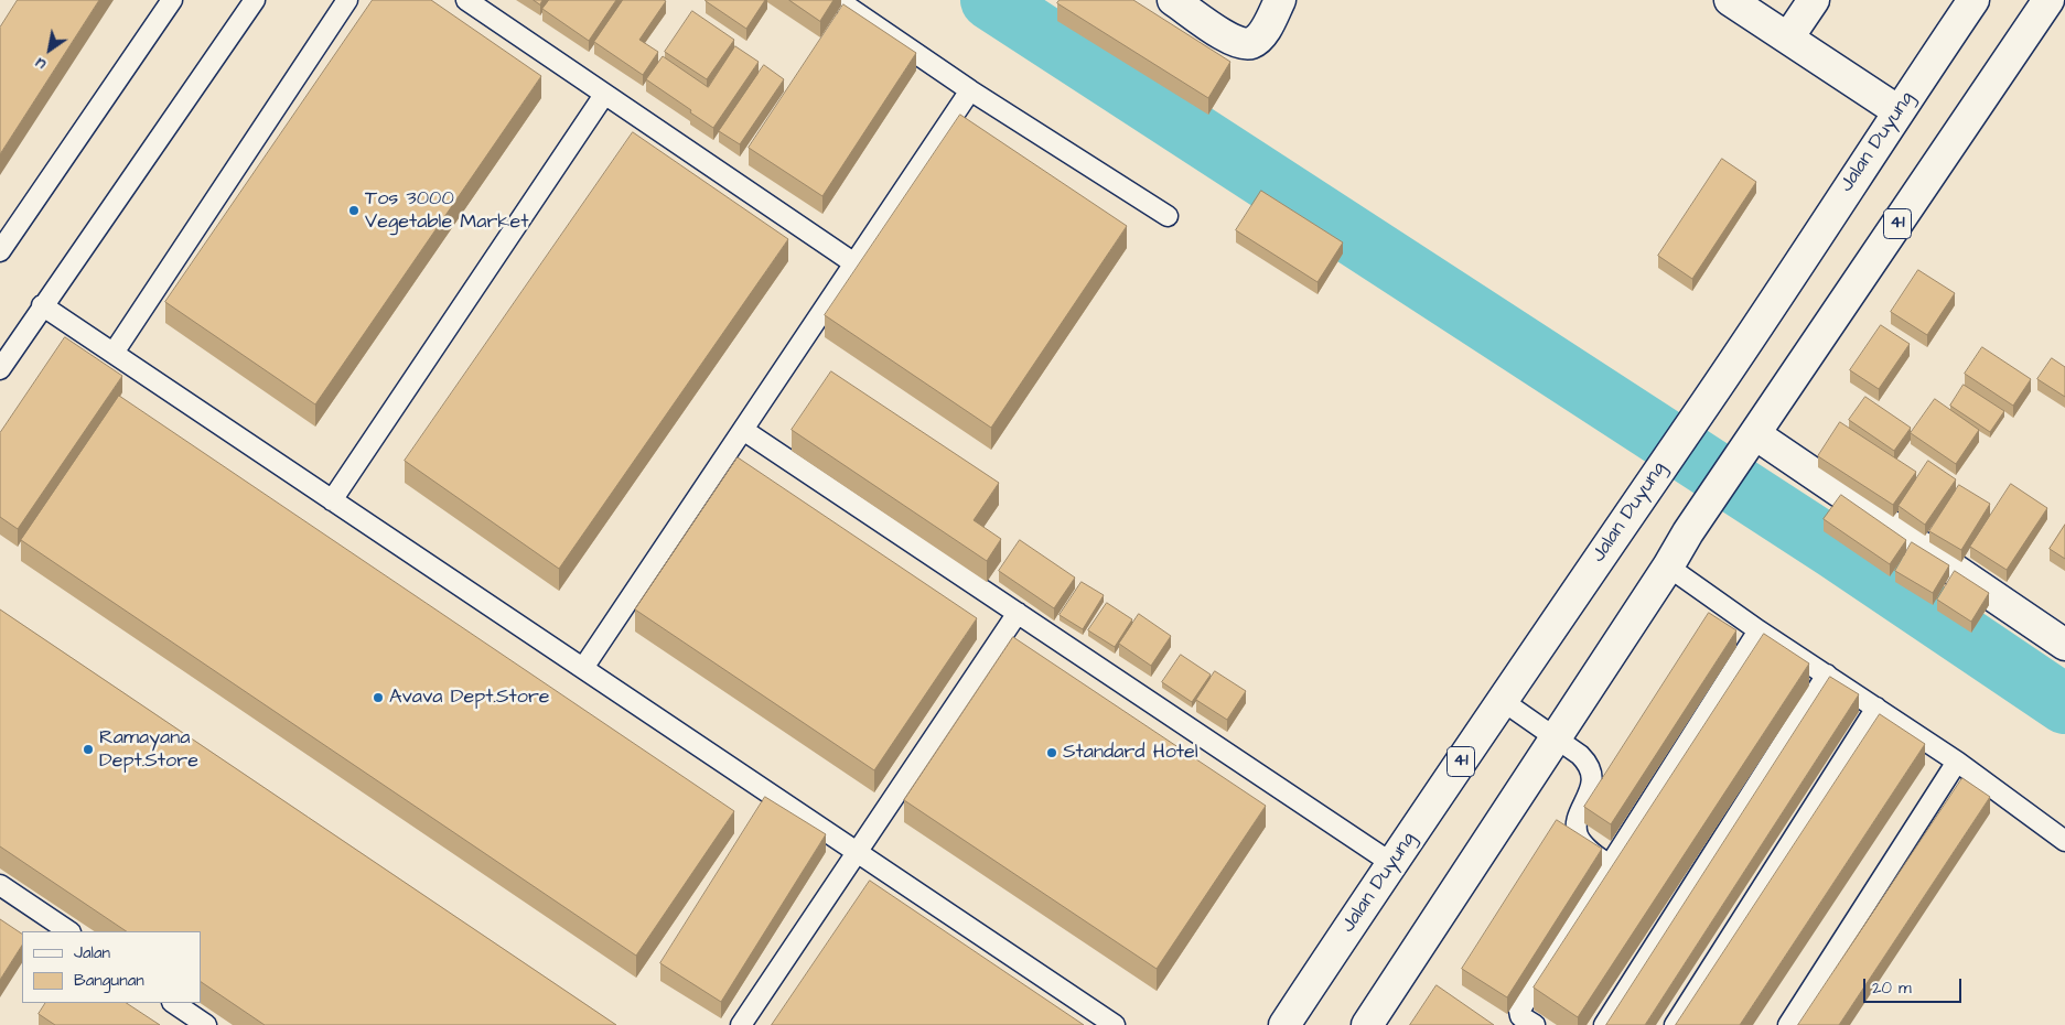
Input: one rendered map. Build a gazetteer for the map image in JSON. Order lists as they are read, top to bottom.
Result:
{
  "streets": {
    "main road": ["Jalan Duyung", "41"]
  },
  "places": [
    "Tos 3000 Vegetable Market",
    "Avava Dept.Store",
    "Ramayana Dept.Store",
    "Standard Hotel"
  ],
  "legend": ["Jalan", "Bangunan"],
  "scale_bar": "20 m",
  "north": "bottom left"
}
